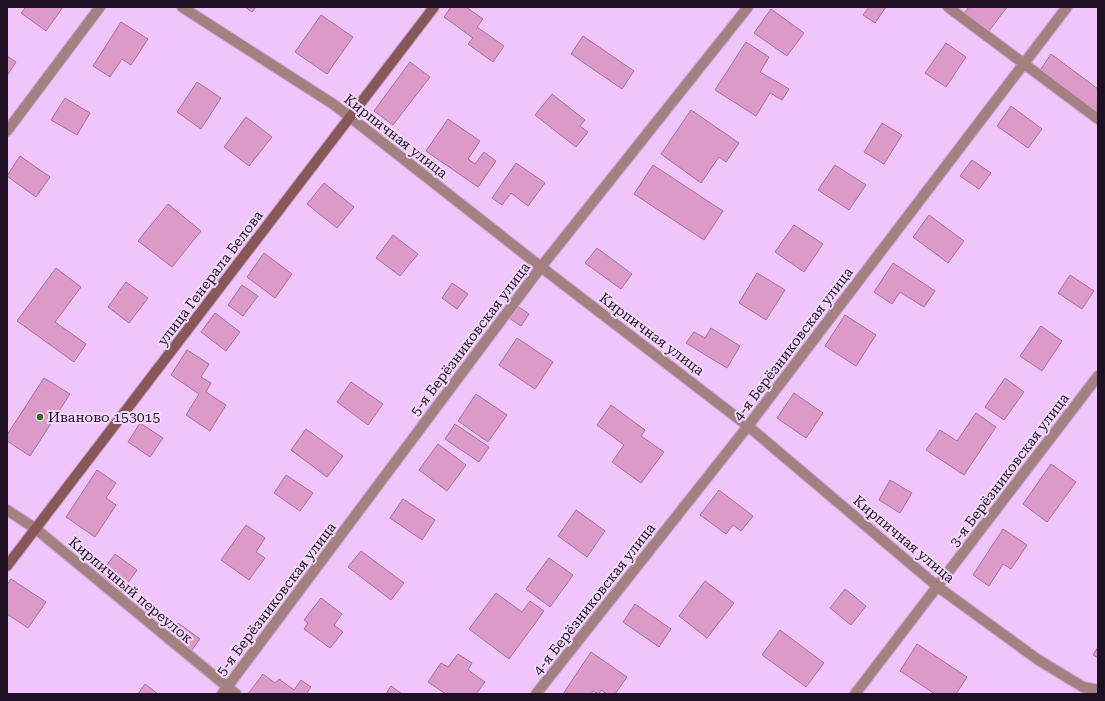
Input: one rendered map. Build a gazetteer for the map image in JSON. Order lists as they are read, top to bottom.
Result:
{
  "streets": {
    "main road": ["улица Генерала Белова"],
    "street": [
      "Кирпичная улица",
      "5-я Берёзниковская улица",
      "4-я Берёзниковская улица",
      "3-я Берёзниковская улица",
      "Кирпичный переулок"
    ]
  },
  "crossings": [
    ["Кирпичная улица", "улица Генерала Белова"],
    ["Кирпичная улица", "5-я Берёзниковская улица"],
    ["Кирпичная улица", "4-я Берёзниковская улица"],
    ["Кирпичная улица", "3-я Берёзниковская улица"],
    ["улица Генерала Белова", "Кирпичный переулок"],
    ["5-я Берёзниковская улица", "Кирпичный переулок"]
  ],
  "places": ["Иваново 153015"]
}
